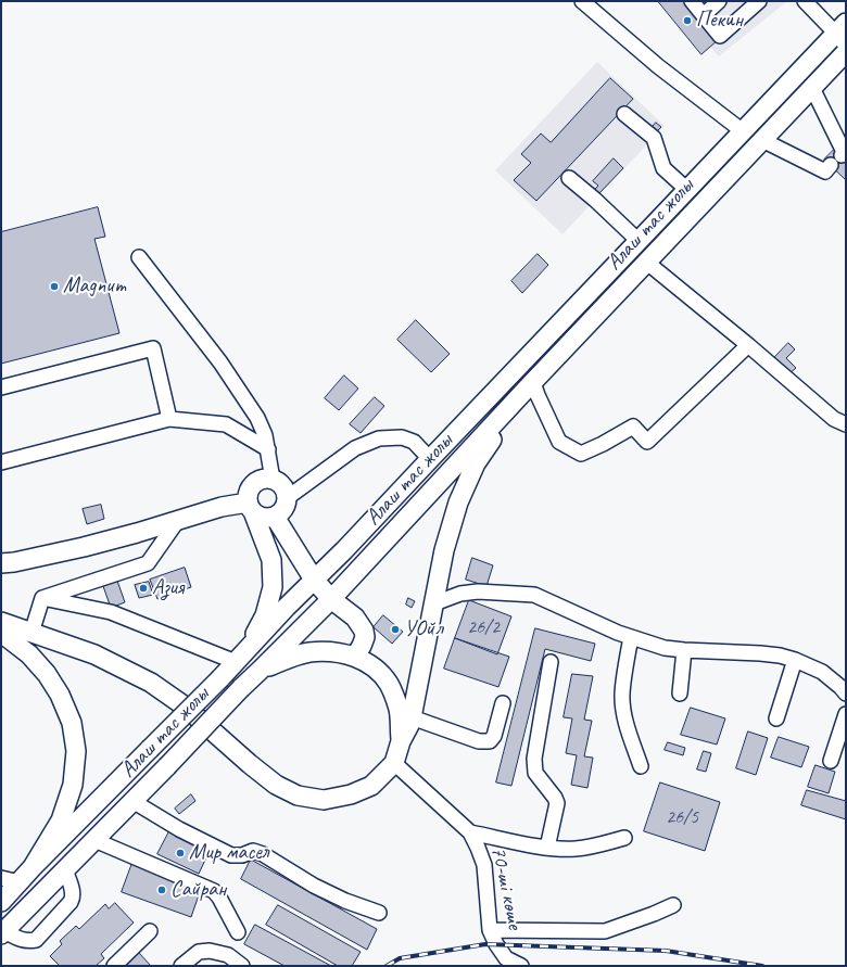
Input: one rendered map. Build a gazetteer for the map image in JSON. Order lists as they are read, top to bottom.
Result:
{
  "streets": {
    "main road": ["Алаш тас жолы"],
    "lane": ["70-ші көше"]
  },
  "places": [
    "Пекин",
    "Magnum",
    "Азия",
    "УОйл",
    "Мир масел",
    "Сайран"
  ],
  "house_numbers": ["26/2", "26/5"]
}
